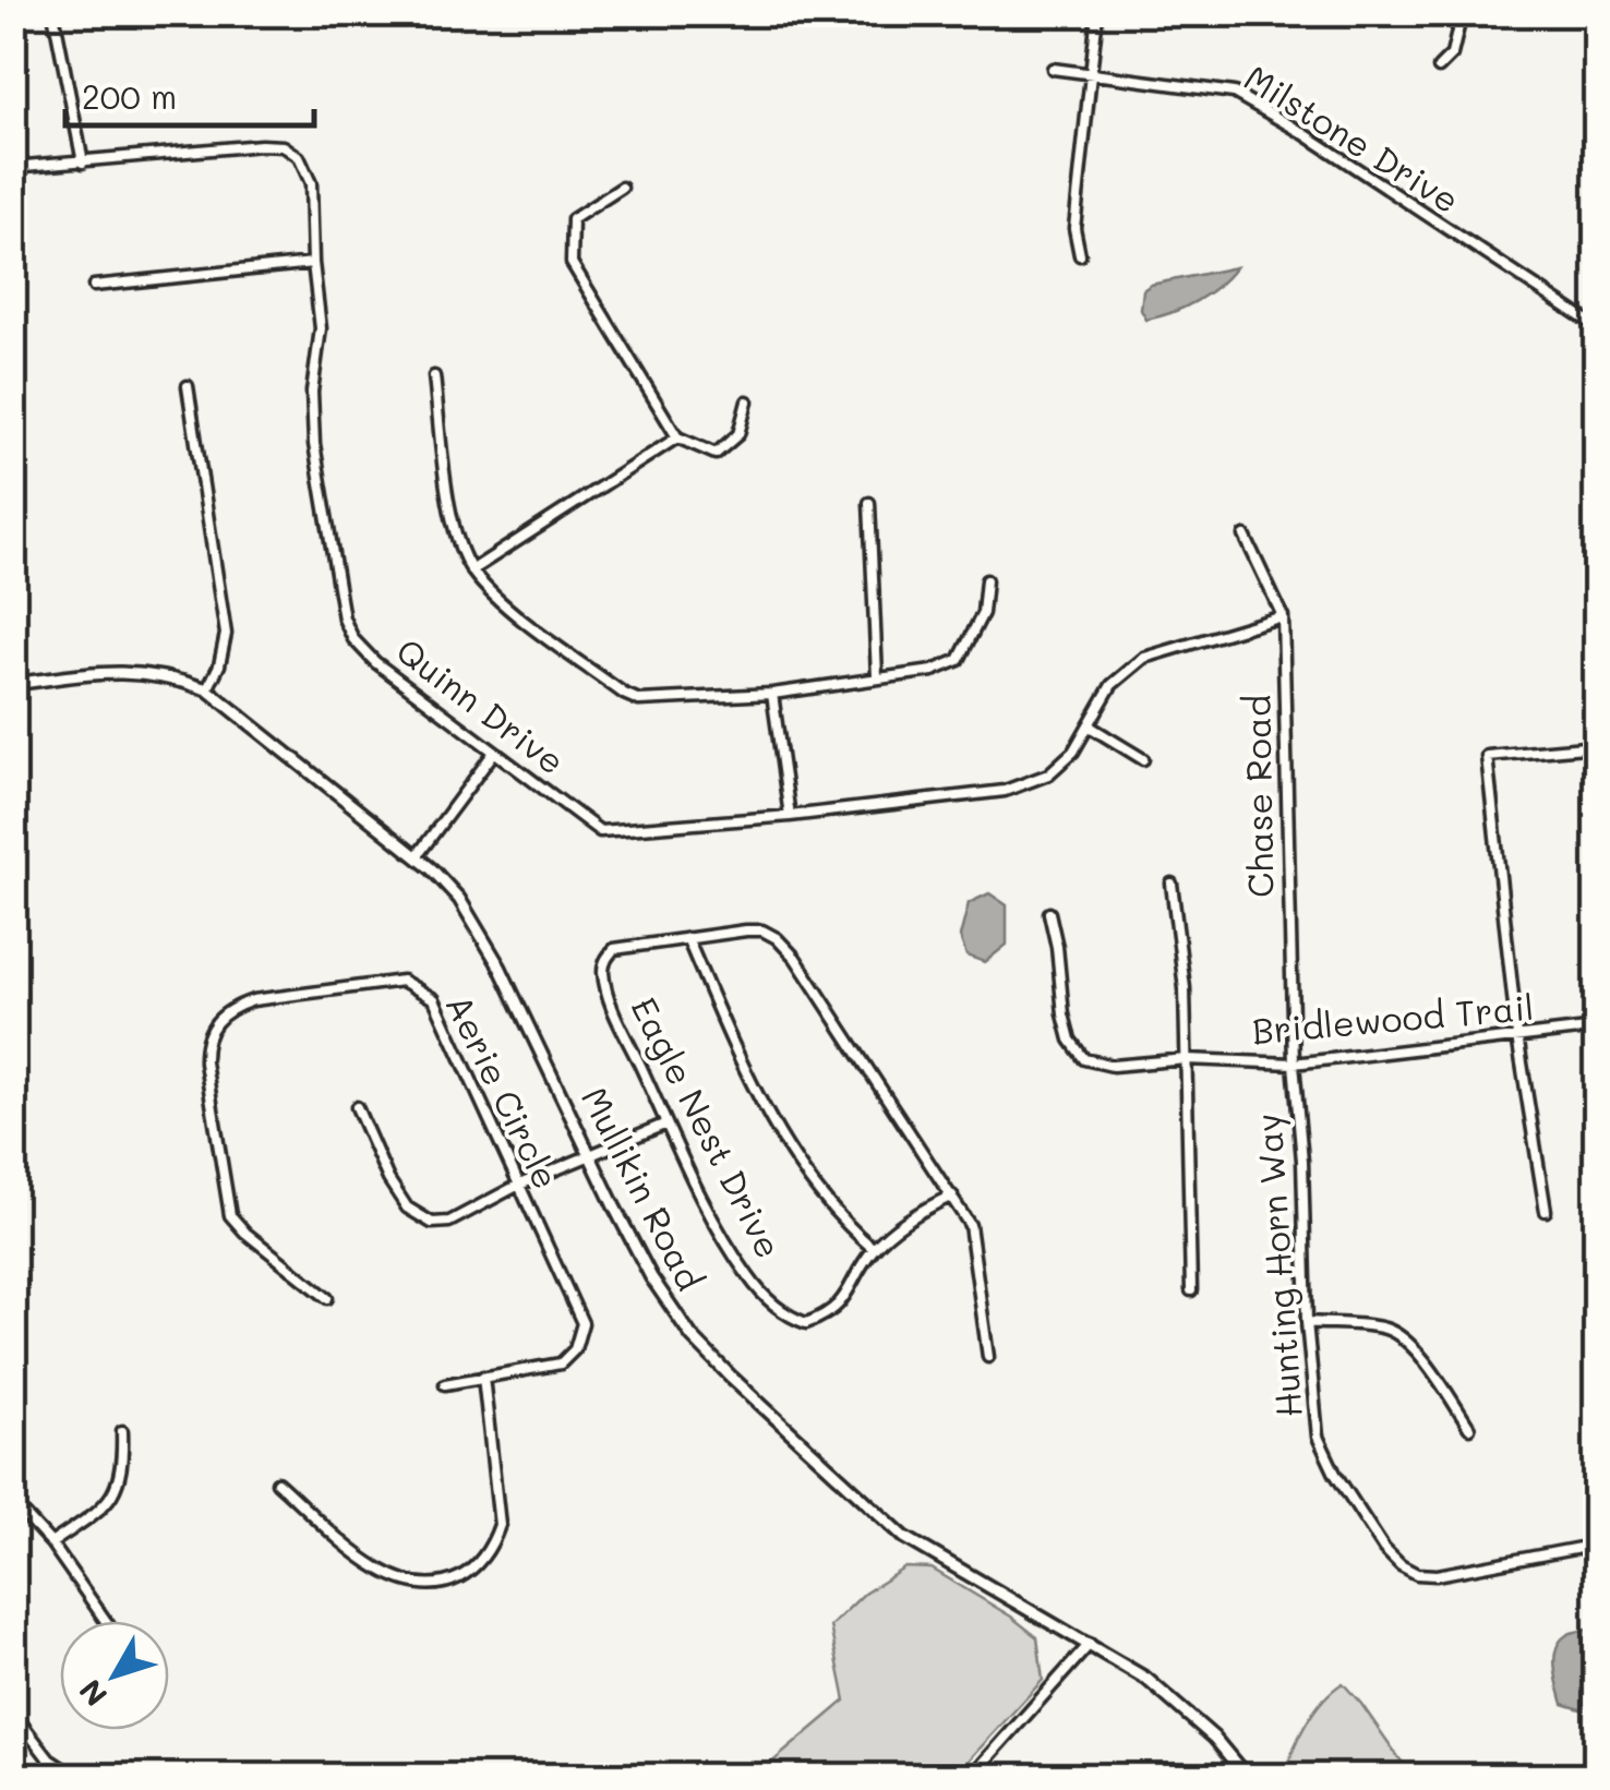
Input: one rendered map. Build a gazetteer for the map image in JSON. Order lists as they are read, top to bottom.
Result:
{
  "streets": {
    "street": [
      "Milstone Drive",
      "Quinn Drive",
      "Chase Road",
      "Bridlewood Trail",
      "Aerie Circle",
      "Eagle Nest Drive",
      "Mullikin Road",
      "Hunting Horn Way"
    ]
  },
  "crossings": [
    ["Quinn Drive", "Chase Road"],
    ["Chase Road", "Bridlewood Trail"],
    ["Chase Road", "Hunting Horn Way"],
    ["Bridlewood Trail", "Hunting Horn Way"]
  ],
  "scale_bar": "200 m",
  "north": "bottom left"
}
